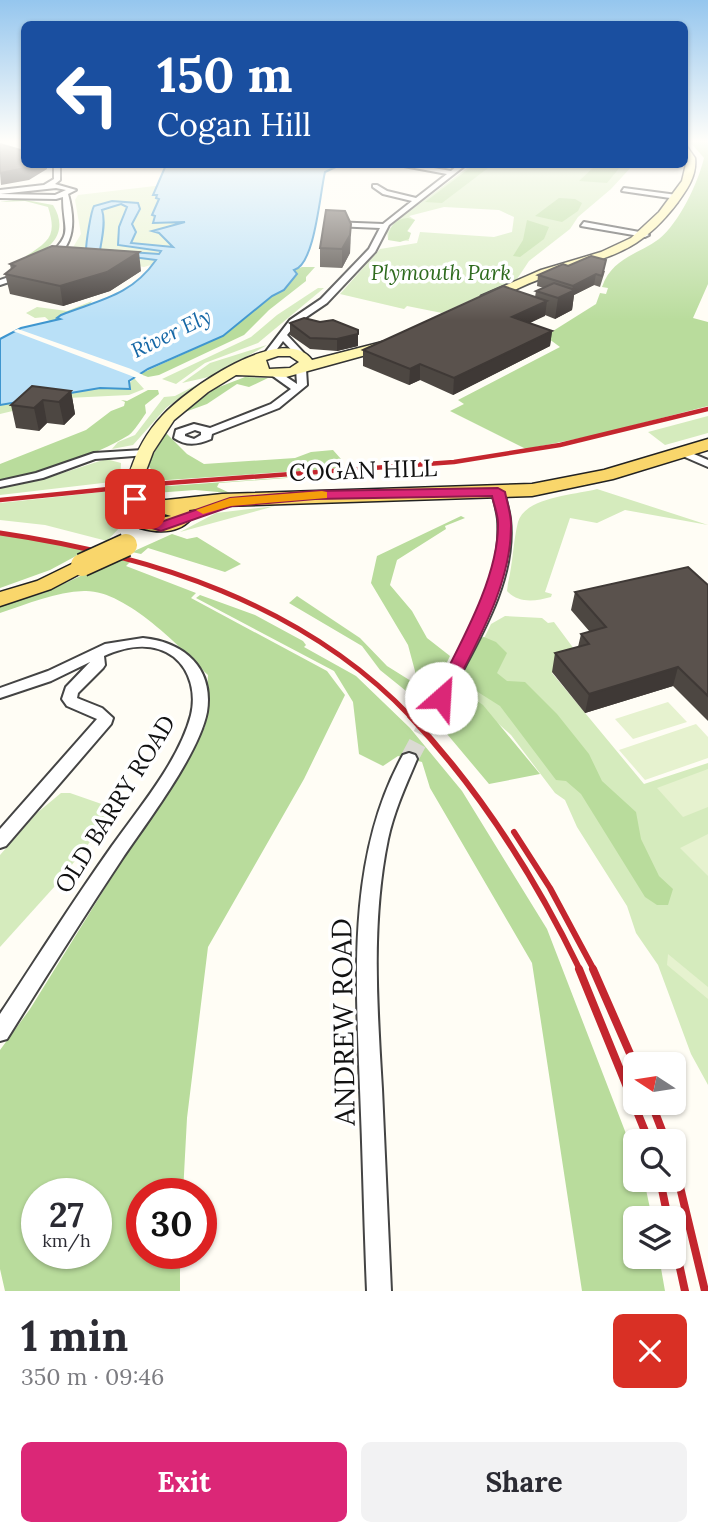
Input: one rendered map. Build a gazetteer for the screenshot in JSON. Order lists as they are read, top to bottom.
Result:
{
  "streets": {
    "main road": ["COGAN HILL"],
    "street": ["OLD BARRY ROAD", "ANDREW ROAD"]
  },
  "water": ["River Ely"],
  "parks": ["Plymouth Park"],
  "north": "left",
  "page": {
    "turn": ["150 m", "Cogan Hill"],
    "speed": "27 km/h",
    "limit": "30",
    "heading": ["1 min", "350 m · 09:46"],
    "buttons": ["Exit", "Share"]
  }
}
